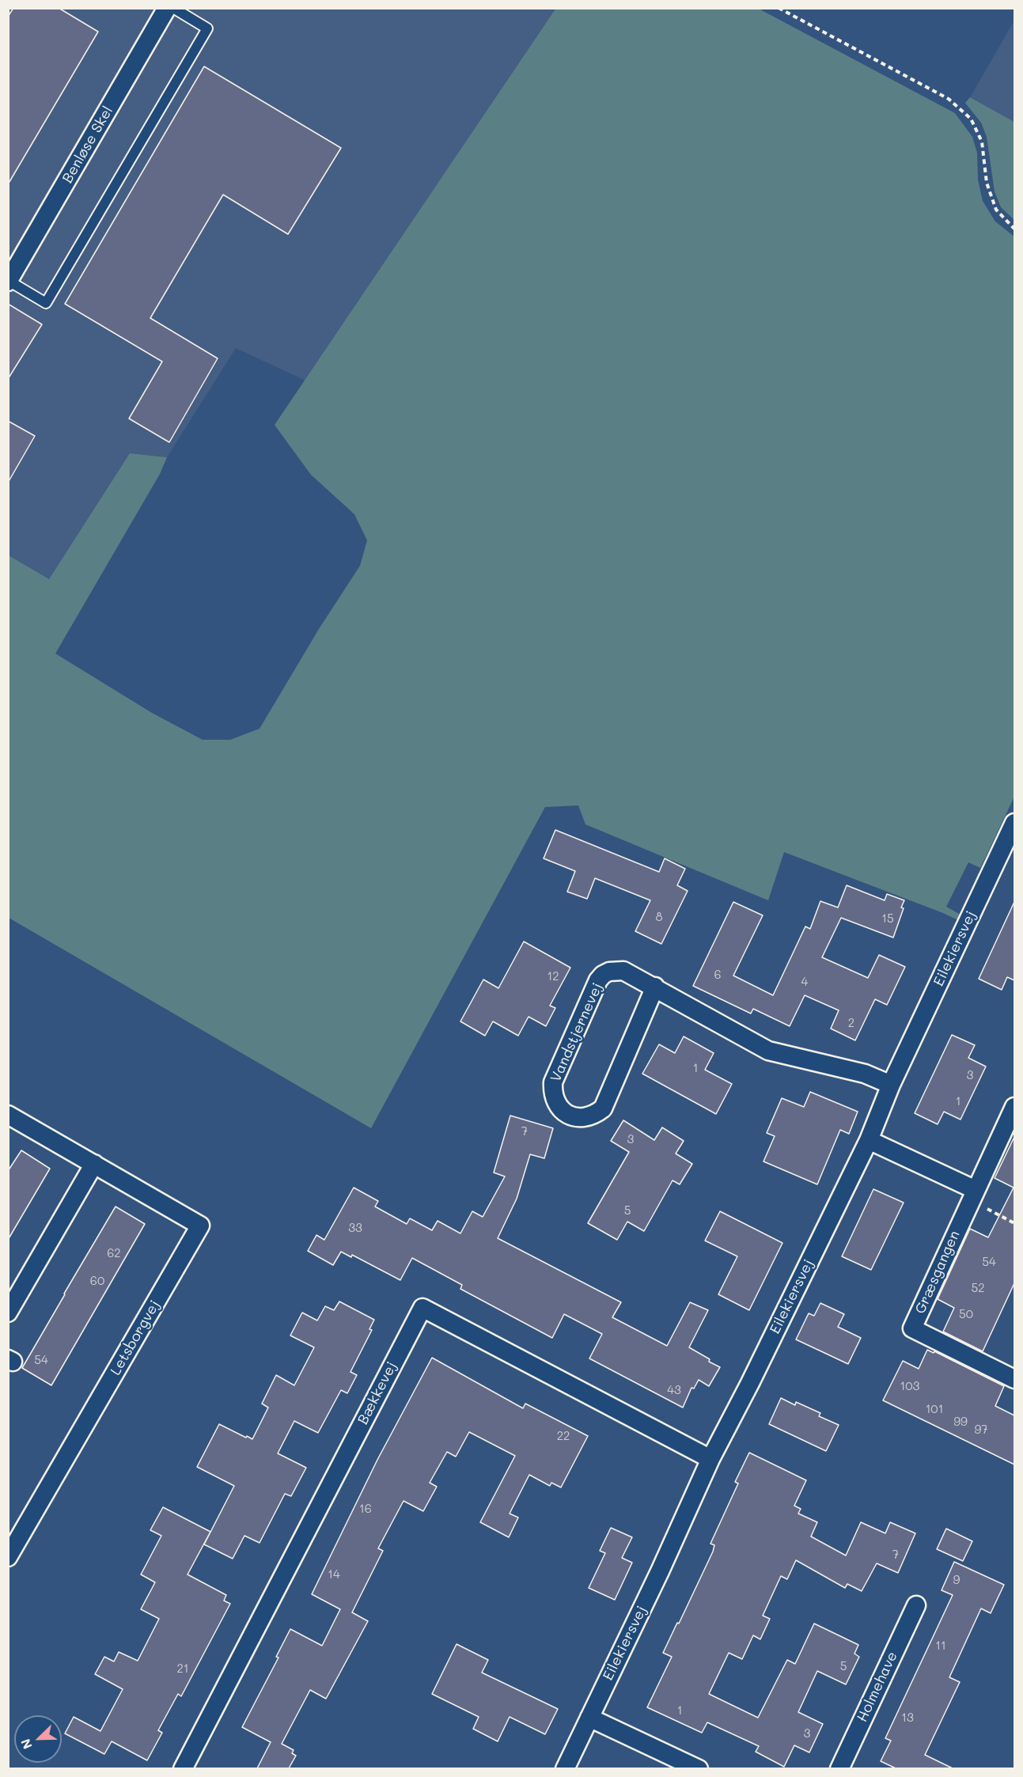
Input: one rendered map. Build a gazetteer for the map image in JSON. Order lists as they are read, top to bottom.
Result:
{
  "streets": {
    "street": [
      "Benløse Skel",
      "Eilekiersvej",
      "Vandstjernevej",
      "Græsgangen",
      "Letsborgvej",
      "Bækkevej",
      "Holmehave"
    ]
  },
  "crossings": [
    ["Eilekiersvej", "Vandstjernevej"],
    ["Eilekiersvej", "Bækkevej"]
  ],
  "house_numbers": [
    "8",
    "15",
    "6",
    "12",
    "4",
    "2",
    "1",
    "3",
    "1",
    "7",
    "3",
    "5",
    "33",
    "62",
    "54",
    "60",
    "52",
    "50",
    "54",
    "103",
    "43",
    "101",
    "99",
    "97",
    "22",
    "16",
    "7",
    "14",
    "9",
    "11",
    "5",
    "21",
    "1",
    "13",
    "3"
  ],
  "north": "bottom left"
}
